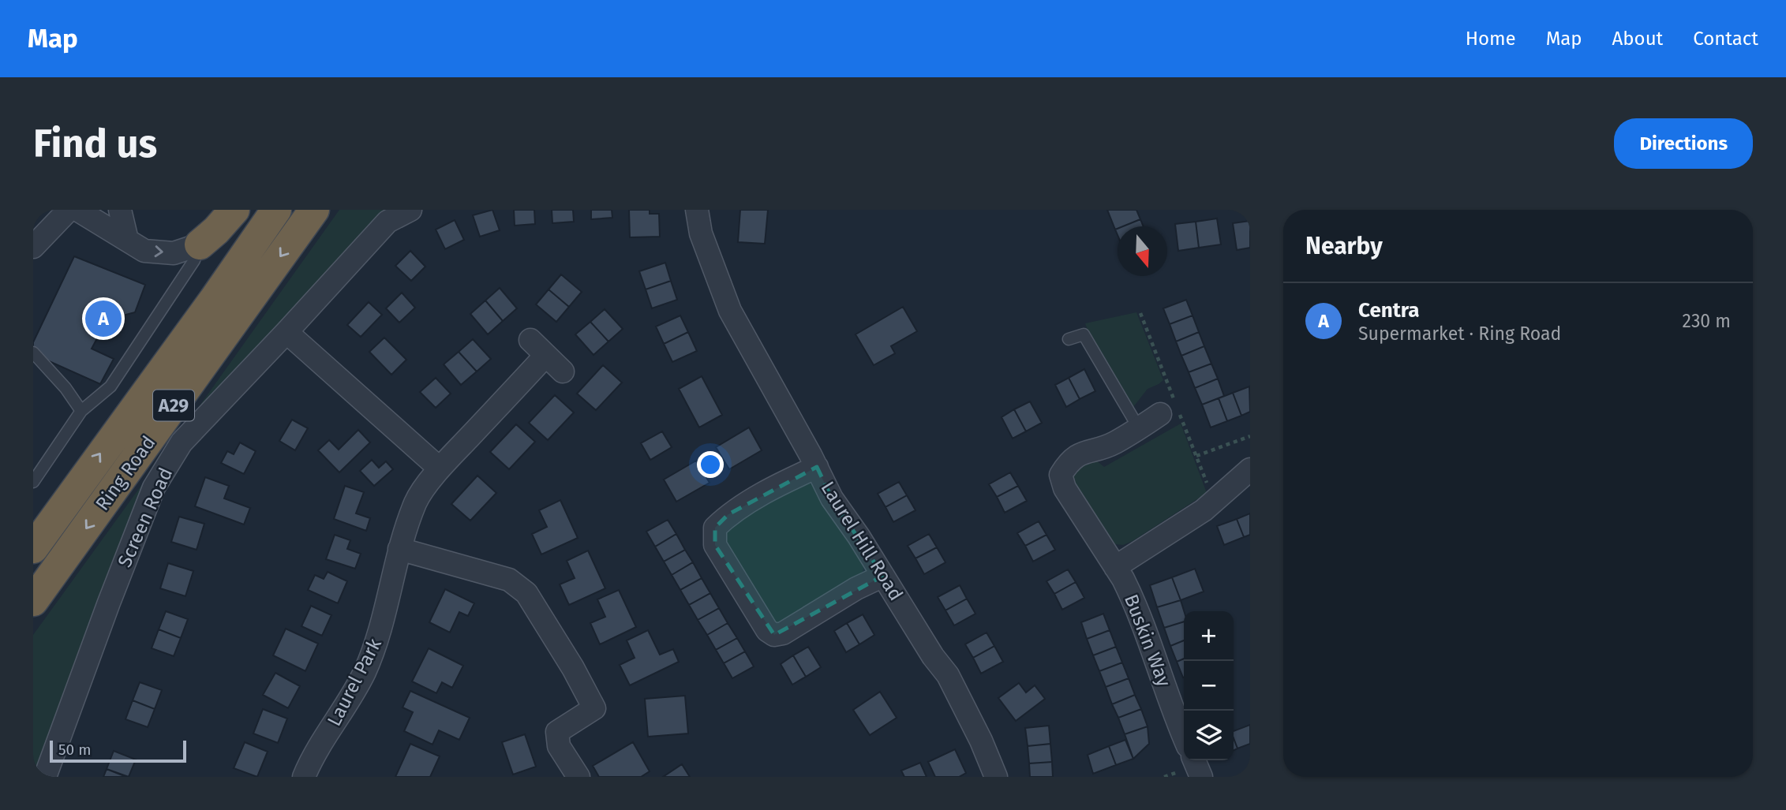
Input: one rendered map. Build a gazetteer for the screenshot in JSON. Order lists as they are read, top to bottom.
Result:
{
  "streets": {
    "highway": ["A29", "Ring Road"],
    "street": [
      "Screen Road",
      "Laurel Hill Road",
      "Buskin Way",
      "Laurel Park"
    ]
  },
  "scale_bar": "50 m",
  "north": "bottom",
  "page": {
    "header": "Map",
    "nav": [
      "Home",
      "Map",
      "About",
      "Contact"
    ],
    "buttons": "Directions",
    "title": "Find us",
    "heading": "Nearby",
    "list": [
      {
        "mark": "A",
        "name": "Centra",
        "note": "Supermarket · Ring Road",
        "value": "230 m"
      }
    ],
    "pins": "A",
    "map_buttons": ["+", "−"],
    "scale": "50 m"
  }
}
